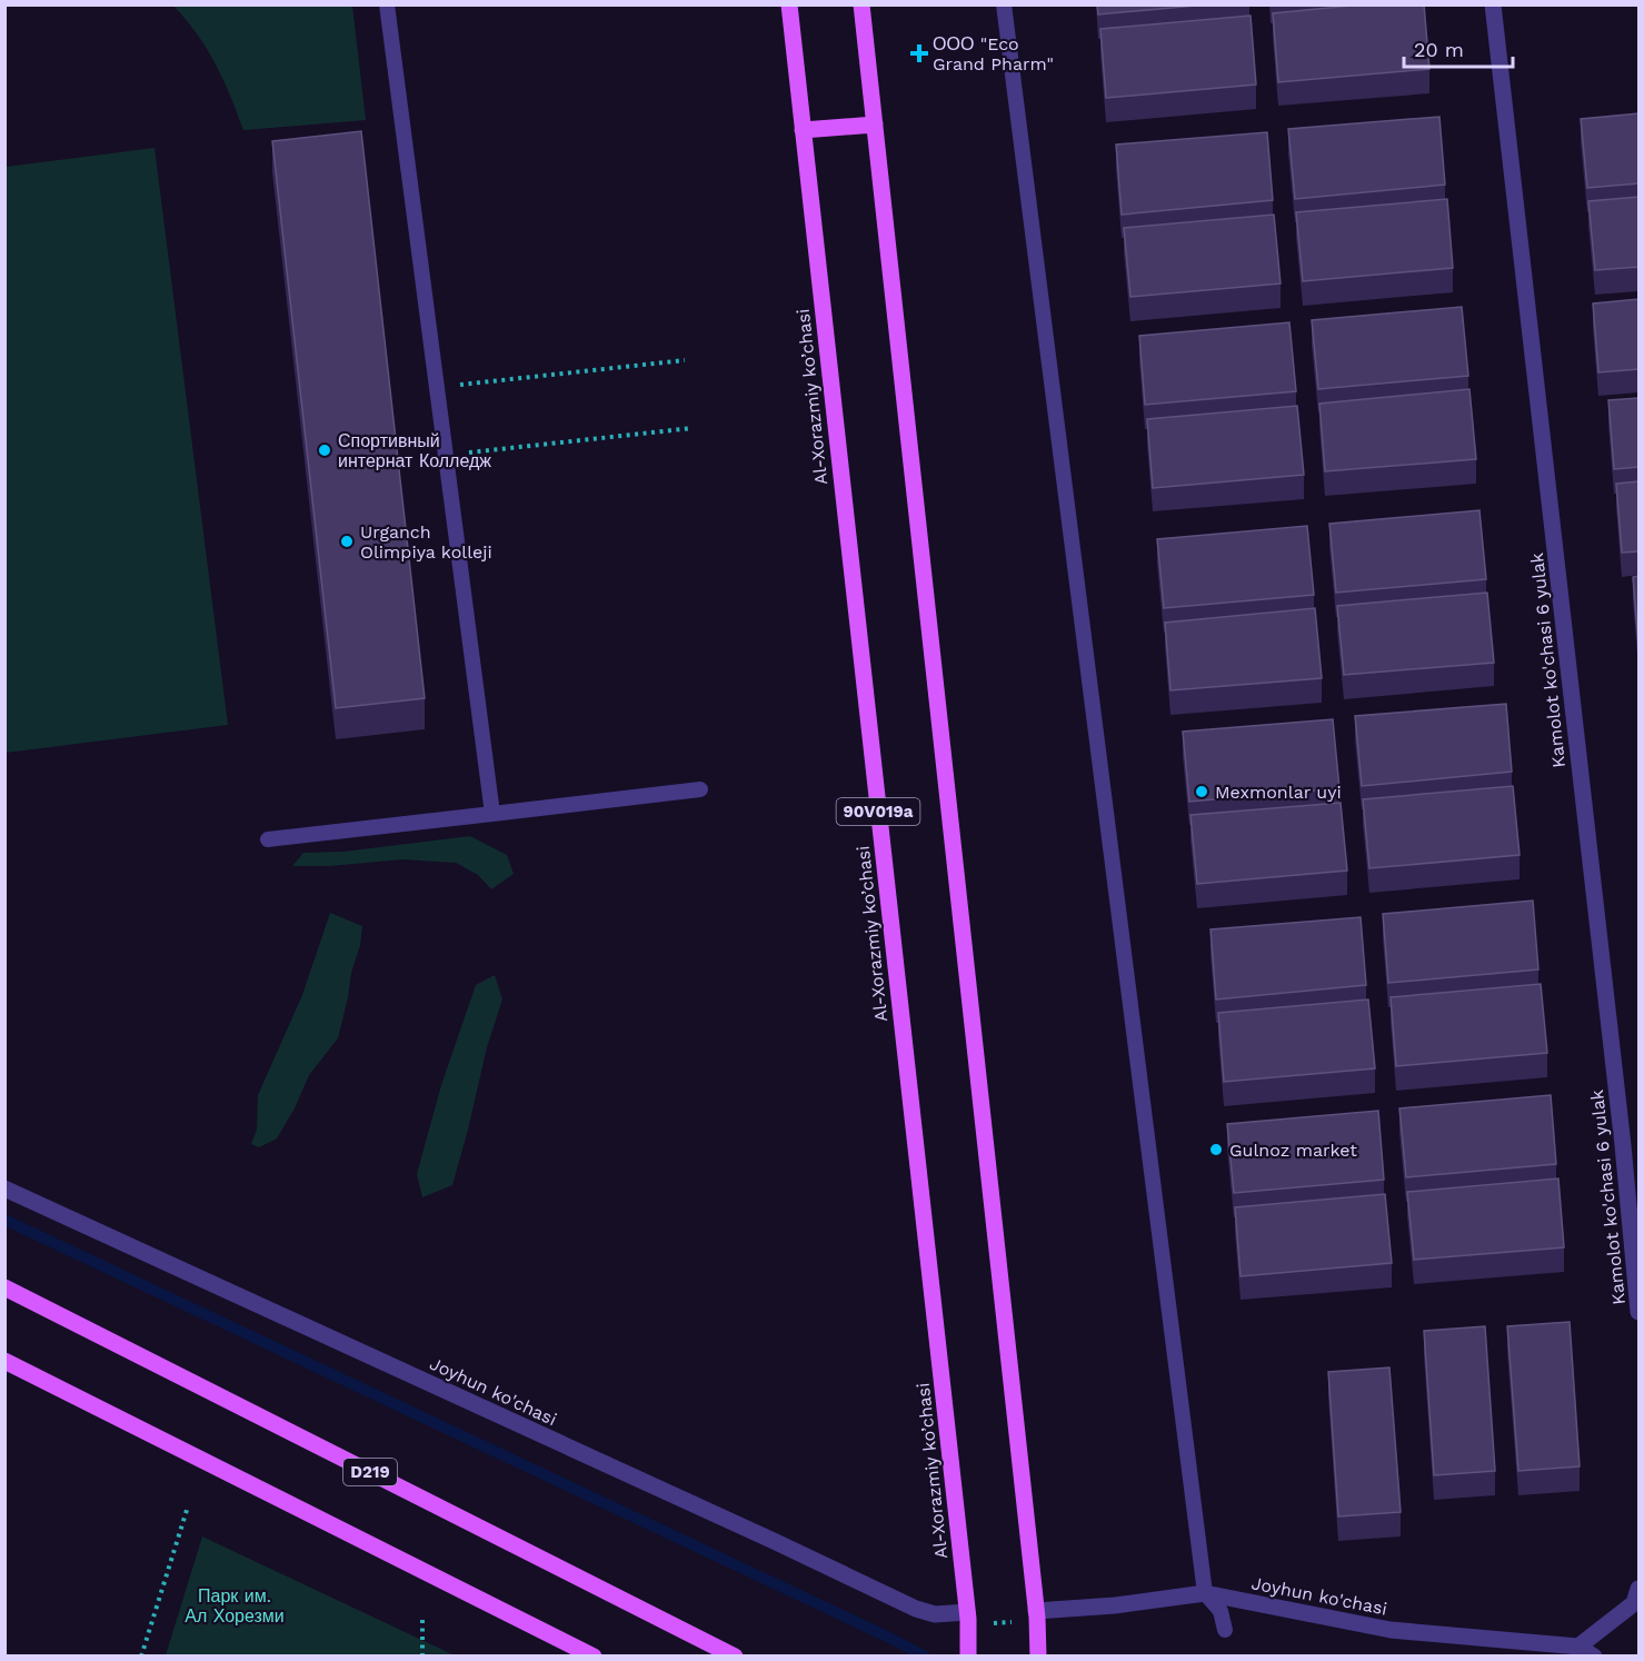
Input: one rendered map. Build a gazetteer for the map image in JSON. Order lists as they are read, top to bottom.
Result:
{
  "streets": {
    "main road": ["Al-Xorazmiy ko’chasi", "90V019a", "D219"],
    "street": ["Kamolot ko'chasi 6 yulak", "Joyhun ko'chasi"]
  },
  "crossings": [
    ["Al-Xorazmiy ko’chasi", "90V019a"],
    ["Al-Xorazmiy ko’chasi", "Joyhun ko'chasi"],
    ["90V019a", "Joyhun ko'chasi"]
  ],
  "parks": ["Парк им. Ал Хорезми"],
  "places": {
    "health": ["ООО \"Eco Grand Pharm\""],
    "other": [
      "Спортивный интернат Колледж",
      "Urganch Olimpiya kolleji",
      "Mexmonlar uyi",
      "Gulnoz market"
    ]
  },
  "scale_bar": "20 m"
}
